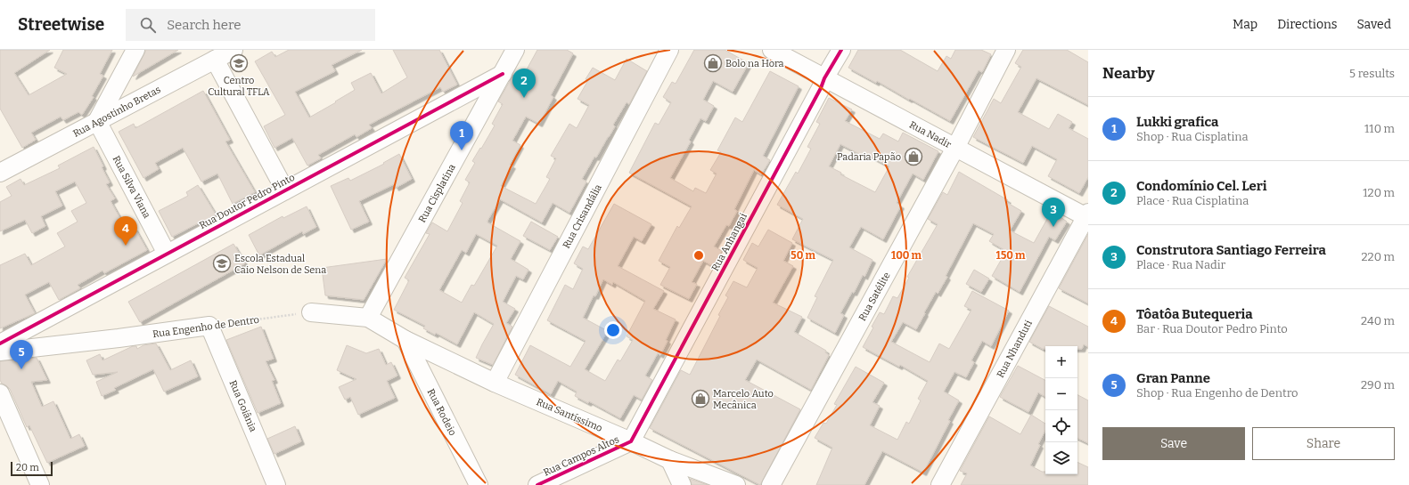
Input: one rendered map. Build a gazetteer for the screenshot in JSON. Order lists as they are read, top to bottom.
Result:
{
  "streets": {
    "street": [
      "Rua Agostinho Bretas",
      "Rua Nadir",
      "Rua Silva Viana",
      "Rua Cisplatina",
      "Rua Doutor Pedro Pinto",
      "Rua Crisandália",
      "Rua Anhangai",
      "Rua Satélite",
      "Rua Engenho de Dentro",
      "Rua Nhanduti",
      "Rua Goiânia",
      "Rua Rodeio",
      "Rua Santíssimo",
      "Rua Campos Altos"
    ]
  },
  "crossings": [
    ["Rua Agostinho Bretas", "Rua Silva Viana"],
    ["Rua Nadir", "Rua Anhangai"],
    ["Rua Nadir", "Rua Satélite"],
    ["Rua Nadir", "Rua Nhanduti"],
    ["Rua Silva Viana", "Rua Doutor Pedro Pinto"],
    ["Rua Cisplatina", "Rua Doutor Pedro Pinto"],
    ["Rua Crisandália", "Rua Santíssimo"],
    ["Rua Anhangai", "Rua Santíssimo"],
    ["Rua Anhangai", "Rua Campos Altos"],
    ["Rua Engenho de Dentro", "Rua Goiânia"],
    ["Rua Rodeio", "Rua Santíssimo"],
    ["Rua Santíssimo", "Rua Campos Altos"]
  ],
  "places": {
    "school or university": ["Centro Cultural TFLA", "Escola Estadual Caio Nelson de Sena"],
    "shop": ["Bolo na Hora", "Padaria Papão", "Marcelo Auto Mecânica"]
  },
  "scale_bar": "20 m",
  "page": {
    "header": "Streetwise",
    "search": "Search here",
    "nav": ["Map", "Directions", "Saved"],
    "heading": ["Nearby", "5 results"],
    "pins": [
      "2",
      "1",
      "3",
      "4",
      "5"
    ],
    "list": [
      {
        "mark": "1",
        "name": "Lukki grafica",
        "note": "Shop · Rua Cisplatina",
        "value": "110 m"
      },
      {
        "mark": "2",
        "name": "Condomínio Cel. Leri",
        "note": "Place · Rua Cisplatina",
        "value": "120 m"
      },
      {
        "mark": "3",
        "name": "Construtora Santiago Ferreira",
        "note": "Place · Rua Nadir",
        "value": "220 m"
      },
      {
        "mark": "4",
        "name": "Tôatôa Butequeria",
        "note": "Bar · Rua Doutor Pedro Pinto",
        "value": "240 m"
      },
      {
        "mark": "5",
        "name": "Gran Panne",
        "note": "Shop · Rua Engenho de Dentro",
        "value": "290 m"
      }
    ],
    "map_buttons": ["+", "−"],
    "buttons": ["Save", "Share"],
    "scale": "20 m"
  },
  "rings": ["50 m", "100 m", "150 m"]
}
